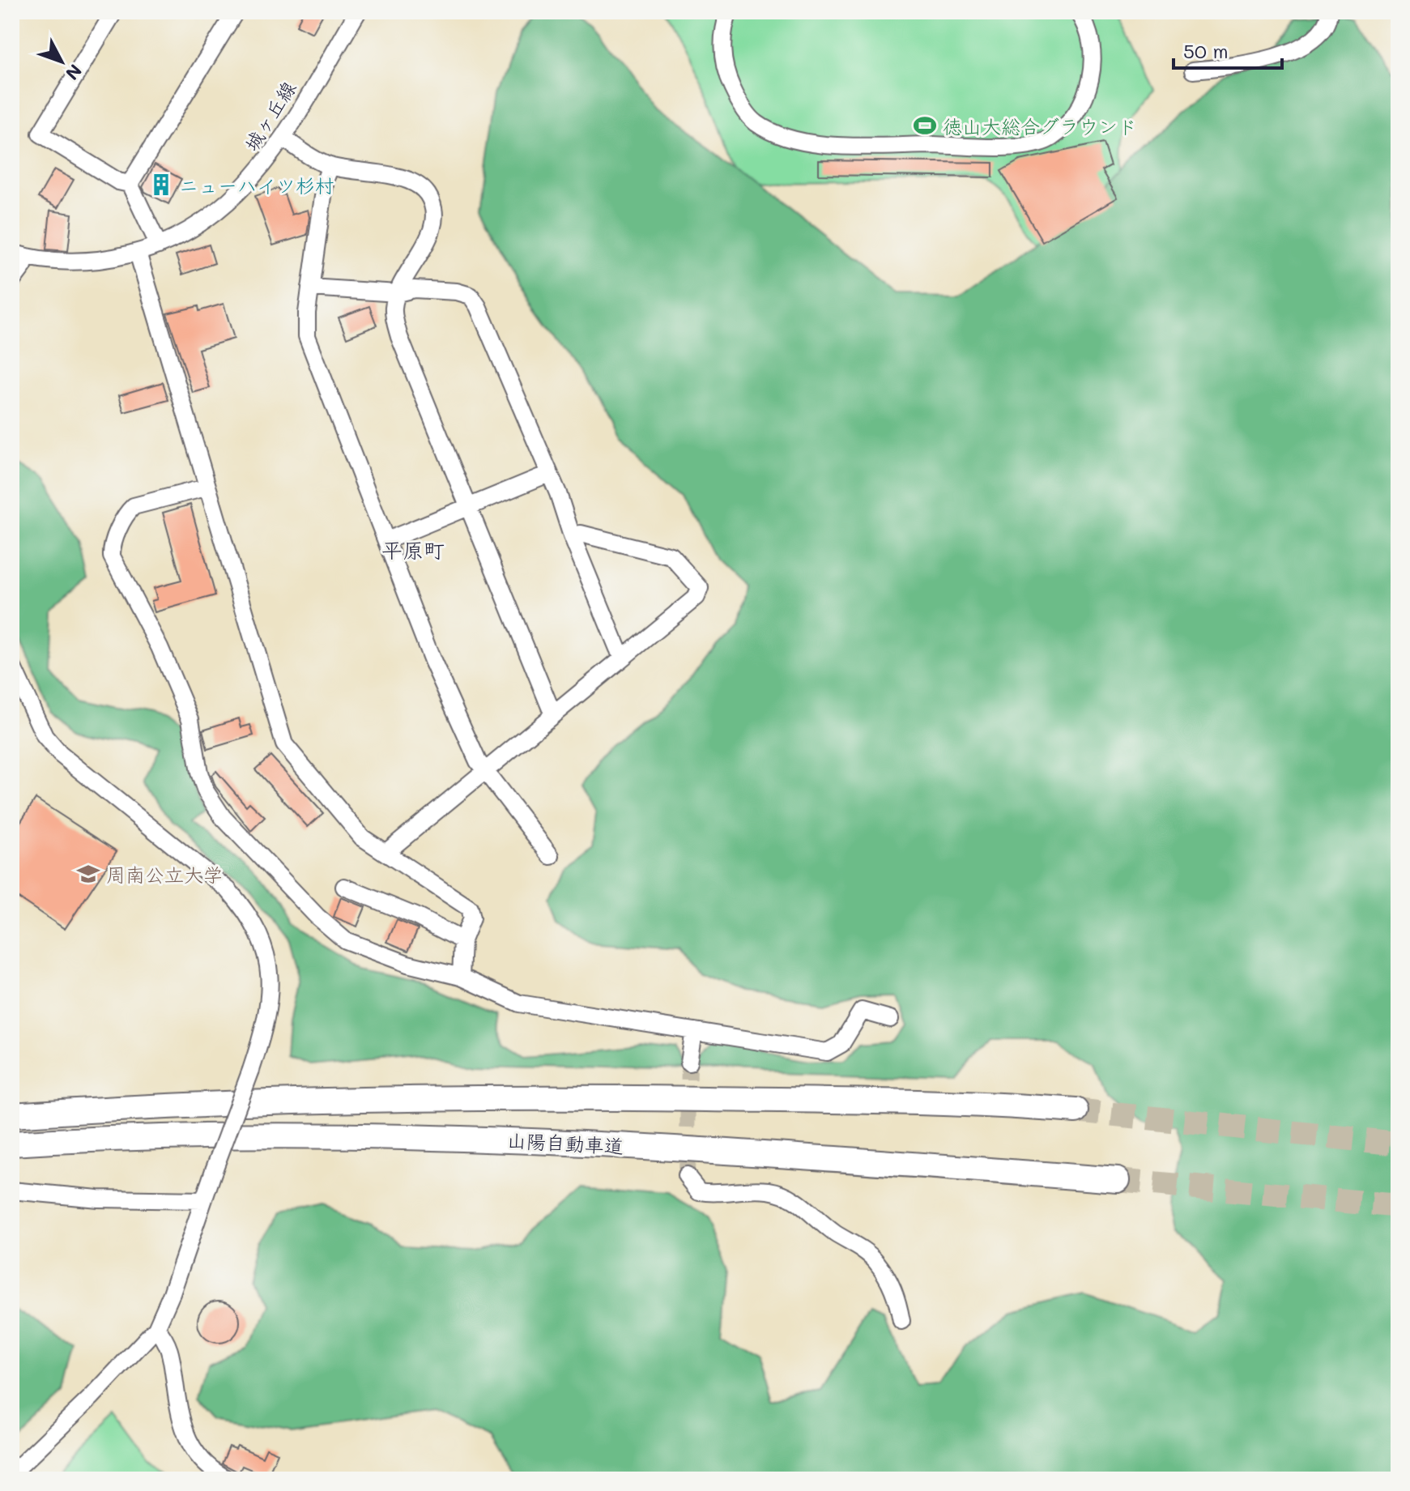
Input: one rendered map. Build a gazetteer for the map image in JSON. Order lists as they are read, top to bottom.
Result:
{
  "streets": {
    "highway": ["山陽自動車道"],
    "street": ["城ヶ丘線"]
  },
  "districts": ["平原町"],
  "places": {
    "sports": ["徳山大総合グラウンド"],
    "building": ["ニューハイツ杉村"],
    "school or university": ["周南公立大学"]
  },
  "scale_bar": "50 m",
  "north": "bottom right"
}
